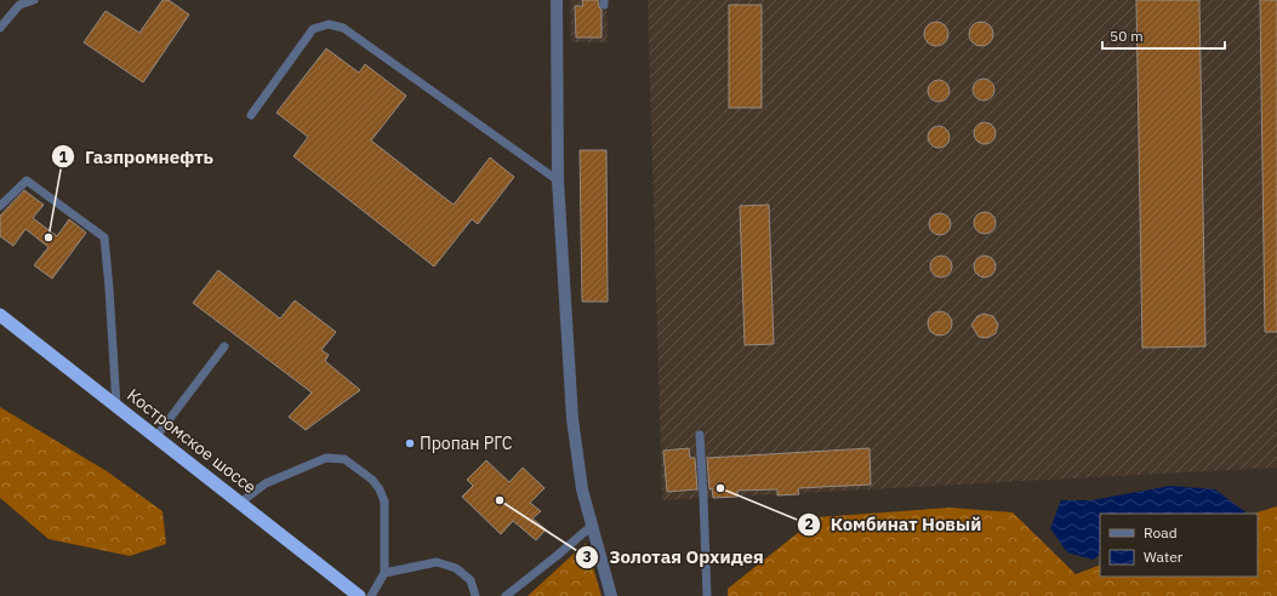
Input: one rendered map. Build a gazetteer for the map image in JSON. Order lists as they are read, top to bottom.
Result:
{
  "streets": {
    "highway": ["Костромское шоссе"]
  },
  "places": [
    "Газпромнефть",
    "Пропан РГС",
    "Комбинат Новый",
    "Золотая Орхидея"
  ],
  "legend": ["Road", "Water"],
  "scale_bar": "50 m"
}
